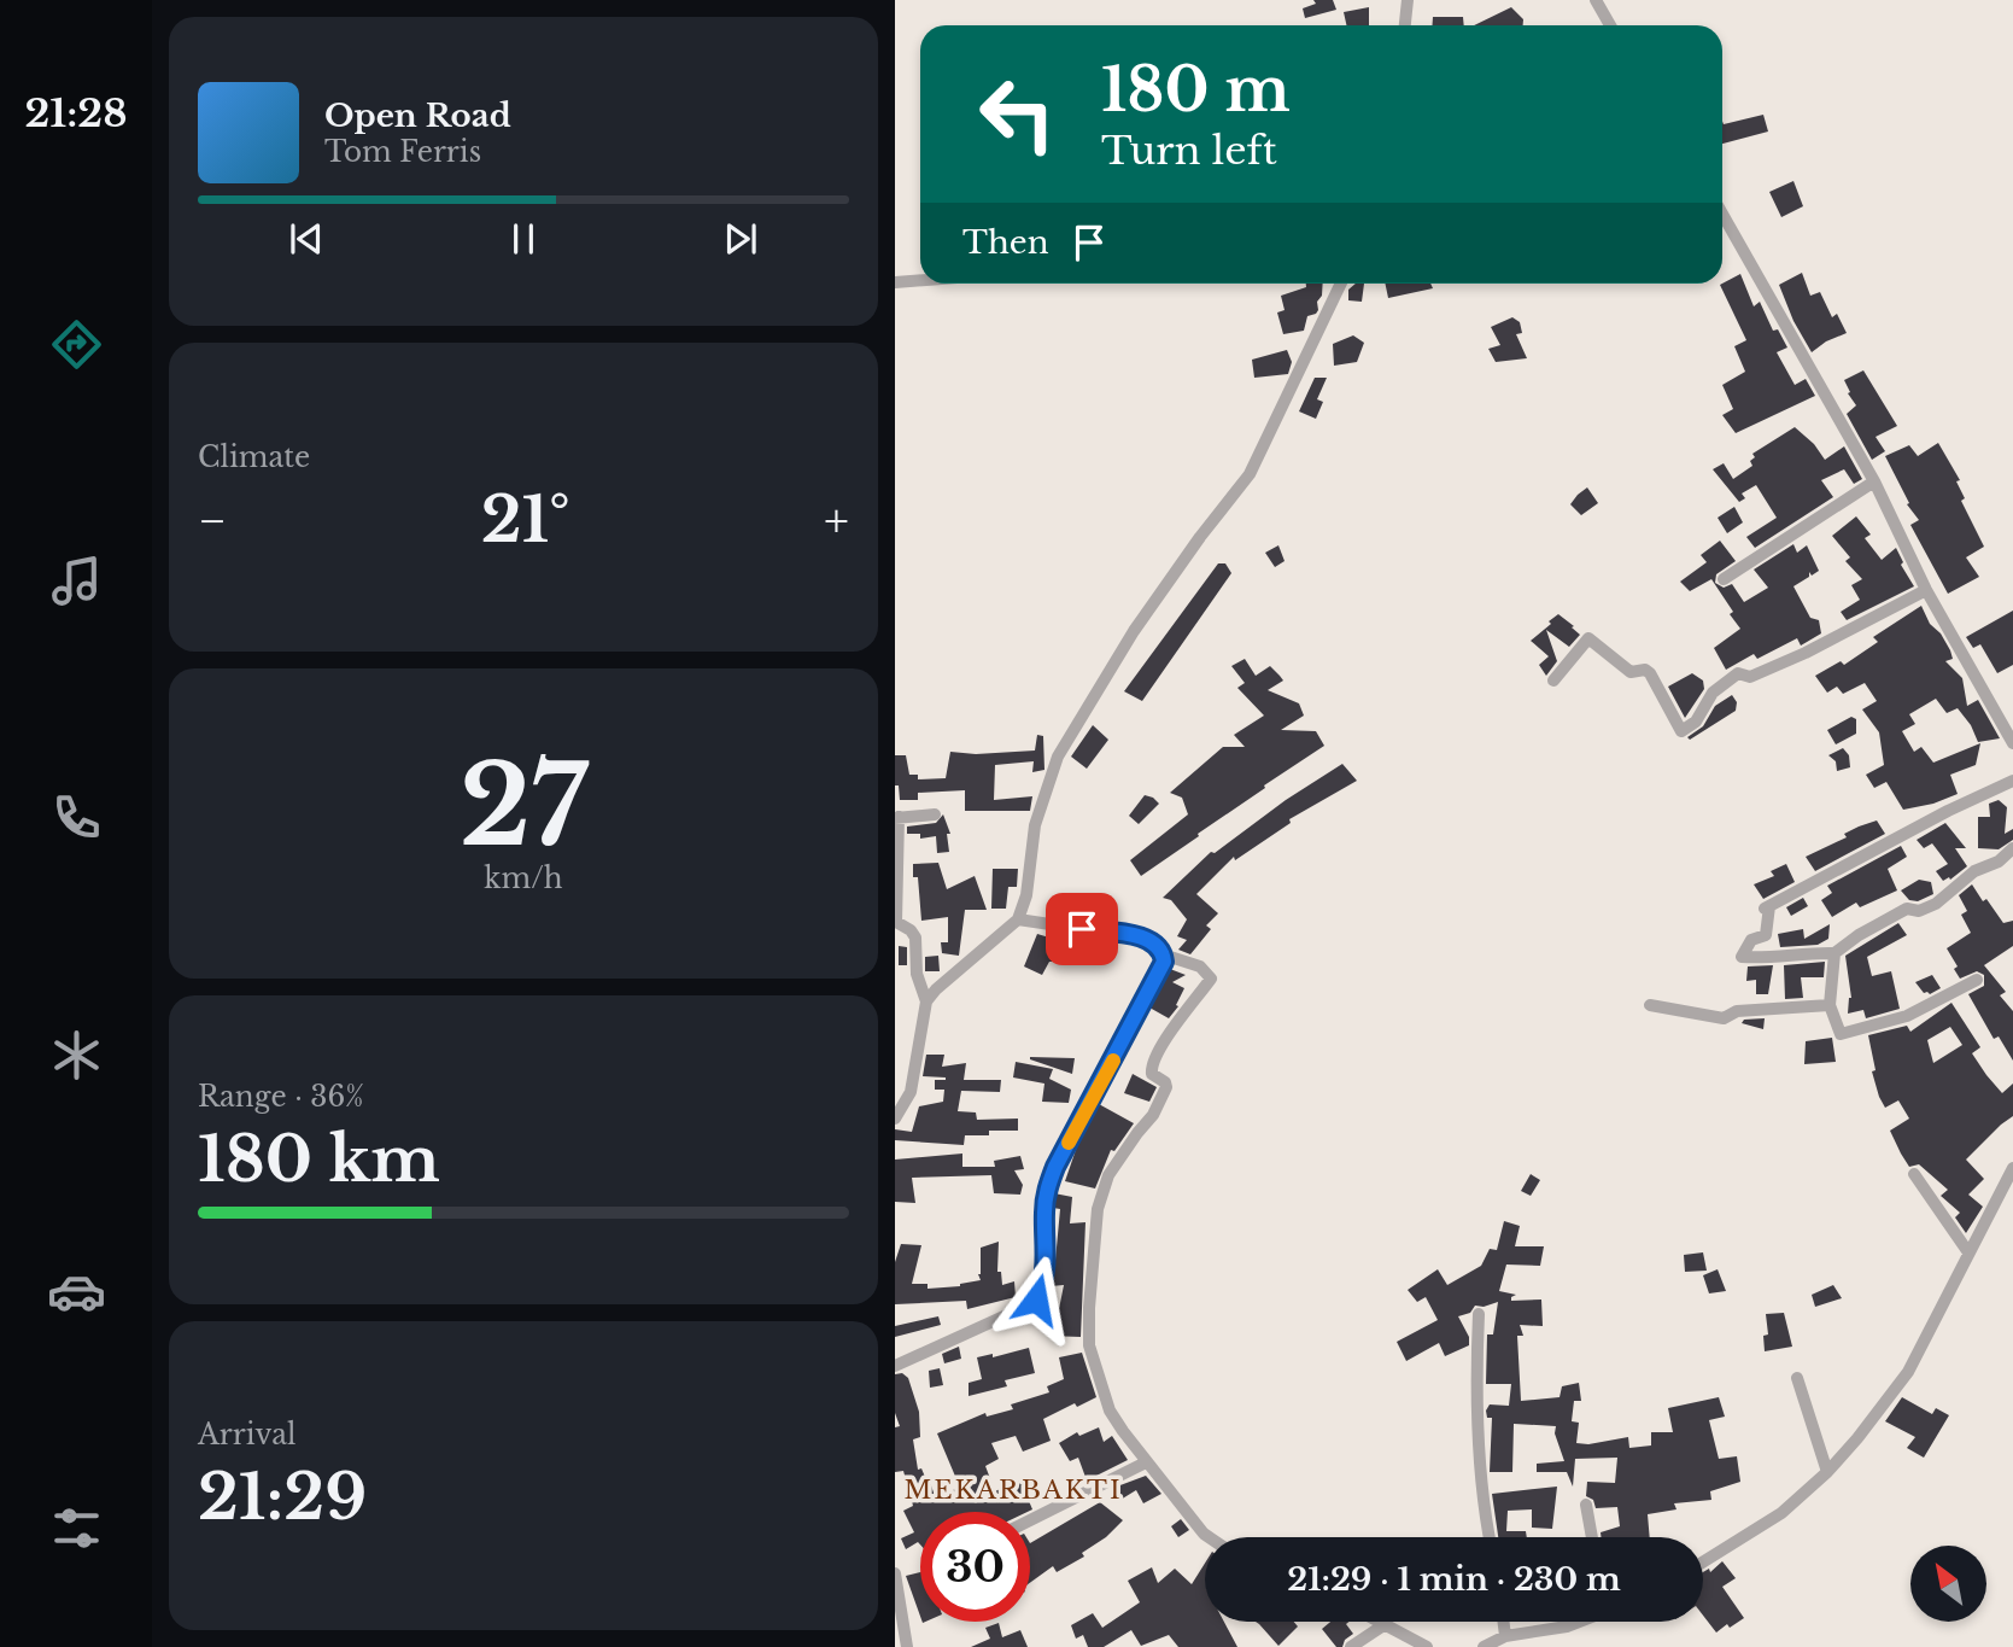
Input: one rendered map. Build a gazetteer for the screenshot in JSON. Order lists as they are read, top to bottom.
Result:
{
  "districts": ["MEKARBAKTI"],
  "north": "top left",
  "page": {
    "tabs": "21:28",
    "turn": ["180 m", "Turn left"],
    "song": ["Open Road", "Tom Ferris"],
    "then": "Then",
    "tile": [
      "Climate",
      ["27", "km/h"],
      ["Range · 36%", "180 km"],
      ["Arrival", "21:29"]
    ],
    "heat": ["−", "21°", "+"],
    "limit": "30",
    "trip": "21:29 · 1 min · 230 m"
  }
}
